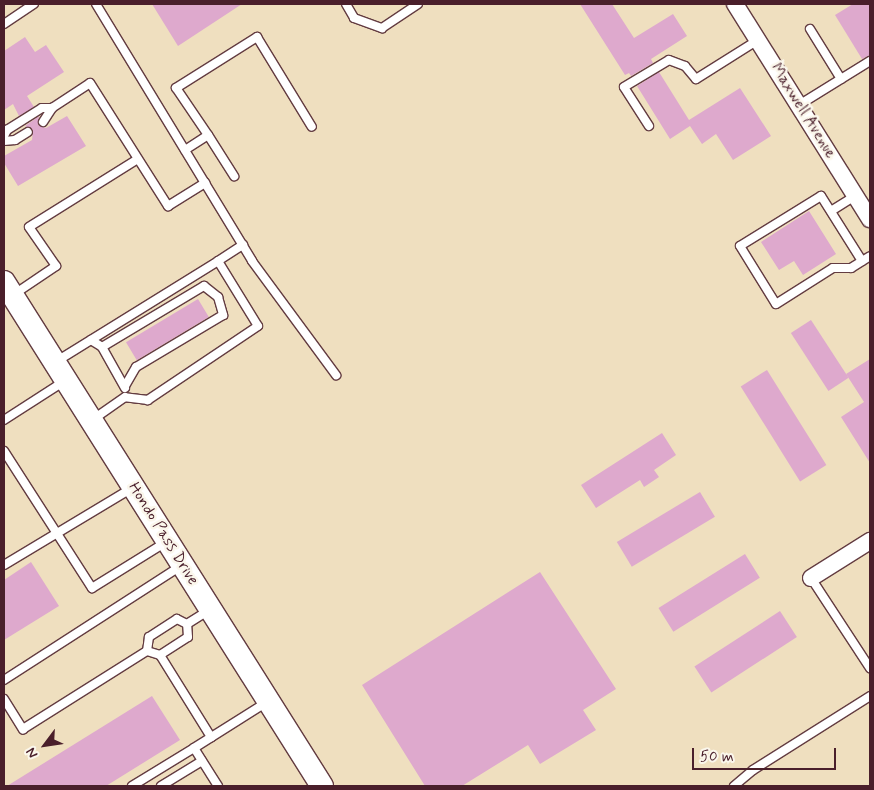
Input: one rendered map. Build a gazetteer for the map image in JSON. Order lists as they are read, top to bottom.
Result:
{
  "streets": {
    "main road": ["Hondo Pass Drive"],
    "street": ["Maxwell Avenue"]
  },
  "scale_bar": "50 m",
  "north": "bottom left"
}
